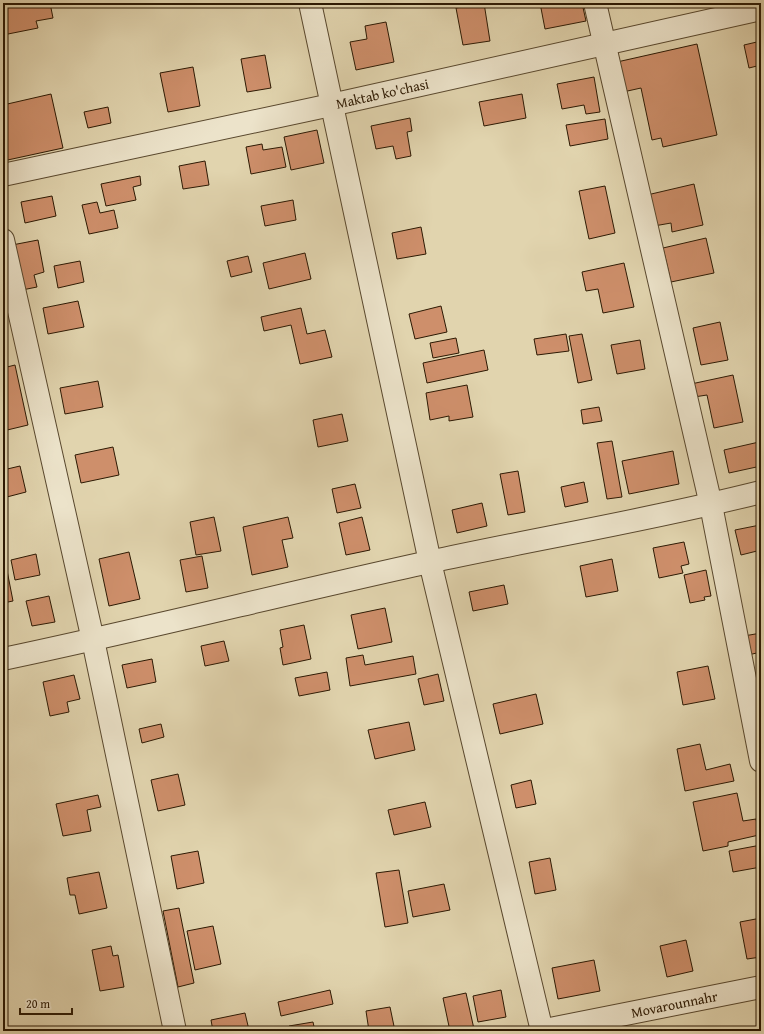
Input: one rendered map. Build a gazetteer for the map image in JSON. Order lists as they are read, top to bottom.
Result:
{
  "streets": {
    "street": ["Maktab ko'chasi", "Movarounnahr"]
  },
  "scale_bar": "20 m"
}
